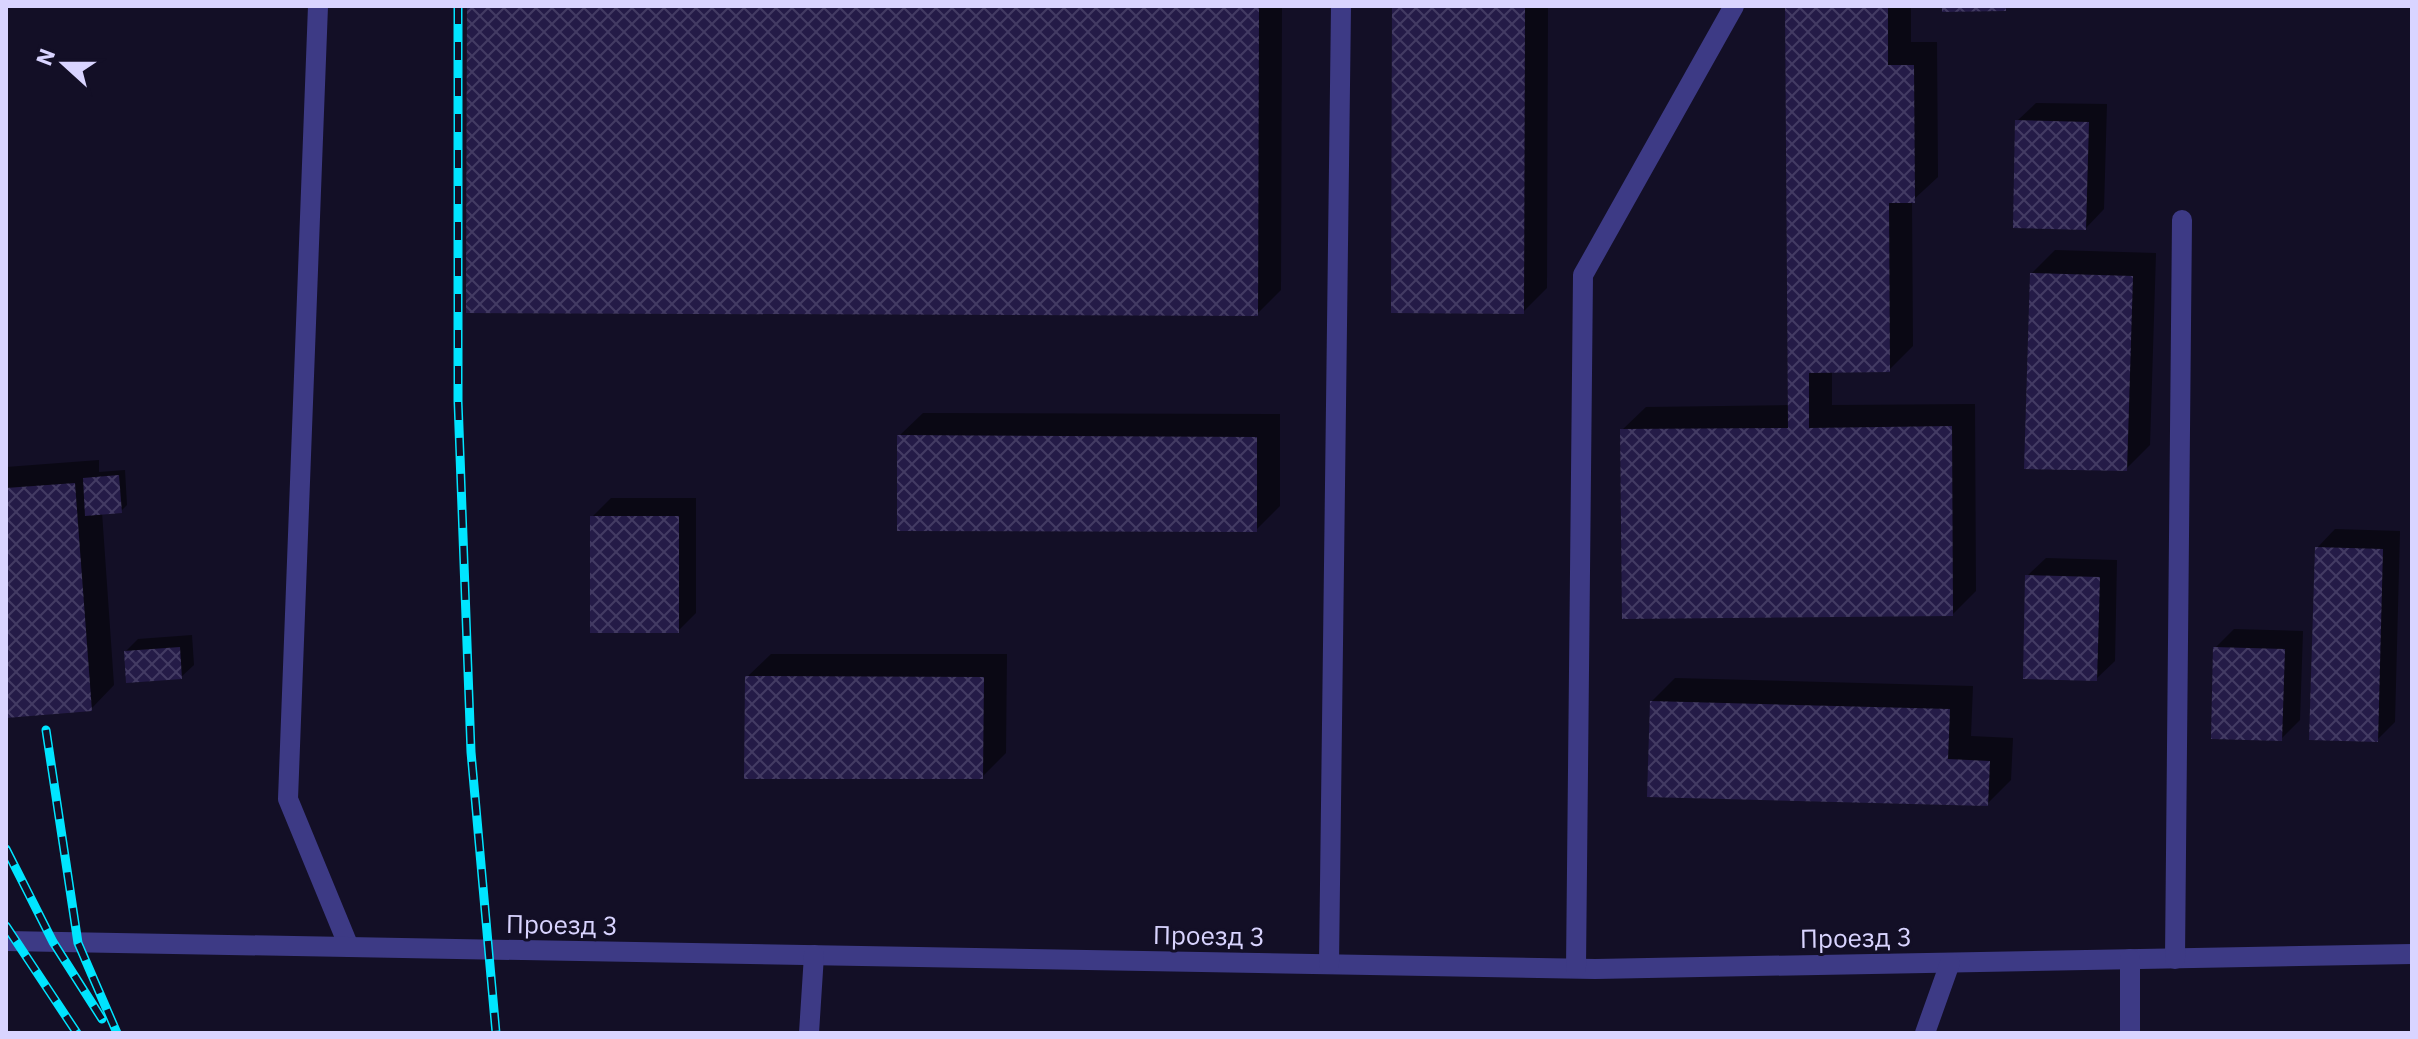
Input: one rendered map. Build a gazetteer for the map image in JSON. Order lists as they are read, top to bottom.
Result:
{
  "streets": {
    "street": ["Проезд 3"]
  },
  "north": "left"
}
